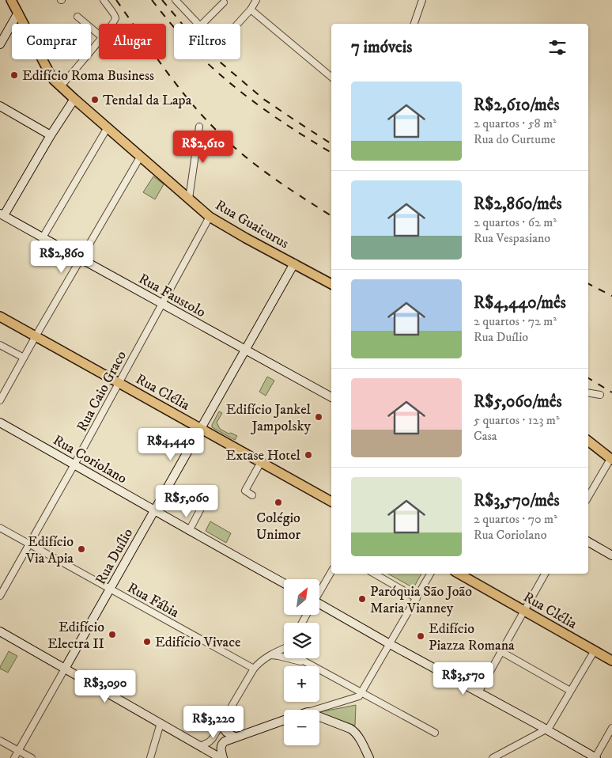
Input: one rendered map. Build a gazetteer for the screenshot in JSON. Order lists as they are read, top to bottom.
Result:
{
  "streets": {
    "main road": ["Rua Guaicurus", "Rua Clélia"],
    "street": [
      "Rua Faustolo",
      "Rua Caio Graco",
      "Rua Coriolano",
      "Rua Duílio",
      "Rua Fábia"
    ]
  },
  "crossings": [
    ["Rua Guaicurus", "Rua Caio Graco"],
    ["Rua Guaicurus", "Rua Duílio"],
    ["Rua Faustolo", "Rua Caio Graco"],
    ["Rua Faustolo", "Rua Duílio"],
    ["Rua Caio Graco", "Rua Clélia"],
    ["Rua Caio Graco", "Rua Coriolano"],
    ["Rua Caio Graco", "Rua Fábia"],
    ["Rua Clélia", "Rua Duílio"],
    ["Rua Coriolano", "Rua Duílio"],
    ["Rua Duílio", "Rua Fábia"]
  ],
  "places": [
    "Edifício Roma Business",
    "Tendal da Lapa",
    "Edifício Jankel Jampolsky",
    "Extase Hotel",
    "Colégio Unimor",
    "Edifício Via Apia",
    "Paróquia São João Maria Vianney",
    "Edifício Electra II",
    "Edifício Piazza Romana",
    "Edifício Vivace"
  ],
  "north": "top right",
  "page": {
    "chip": ["Comprar", "Alugar", "Filtros"],
    "heading": "7 imóveis",
    "list": [
      {
        "name": "R$2,610/mês",
        "note": "2 quartos · 58 m² · Rua do Curtume"
      },
      {
        "name": "R$2,860/mês",
        "note": "2 quartos · 62 m² · Rua Vespasiano"
      },
      {
        "name": "R$4,440/mês",
        "note": "2 quartos · 72 m² · Rua Duílio"
      },
      {
        "name": "R$5,060/mês",
        "note": "5 quartos · 123 m² · Casa"
      },
      {
        "name": "R$3,570/mês",
        "note": "2 quartos · 70 m² · Rua Coriolano"
      }
    ],
    "price": [
      "R$2,610",
      "R$2,860",
      "R$4,440",
      "R$5,060",
      "R$3,570",
      "R$3,090",
      "R$3,220"
    ],
    "map_buttons": ["+", "−"]
  }
}
